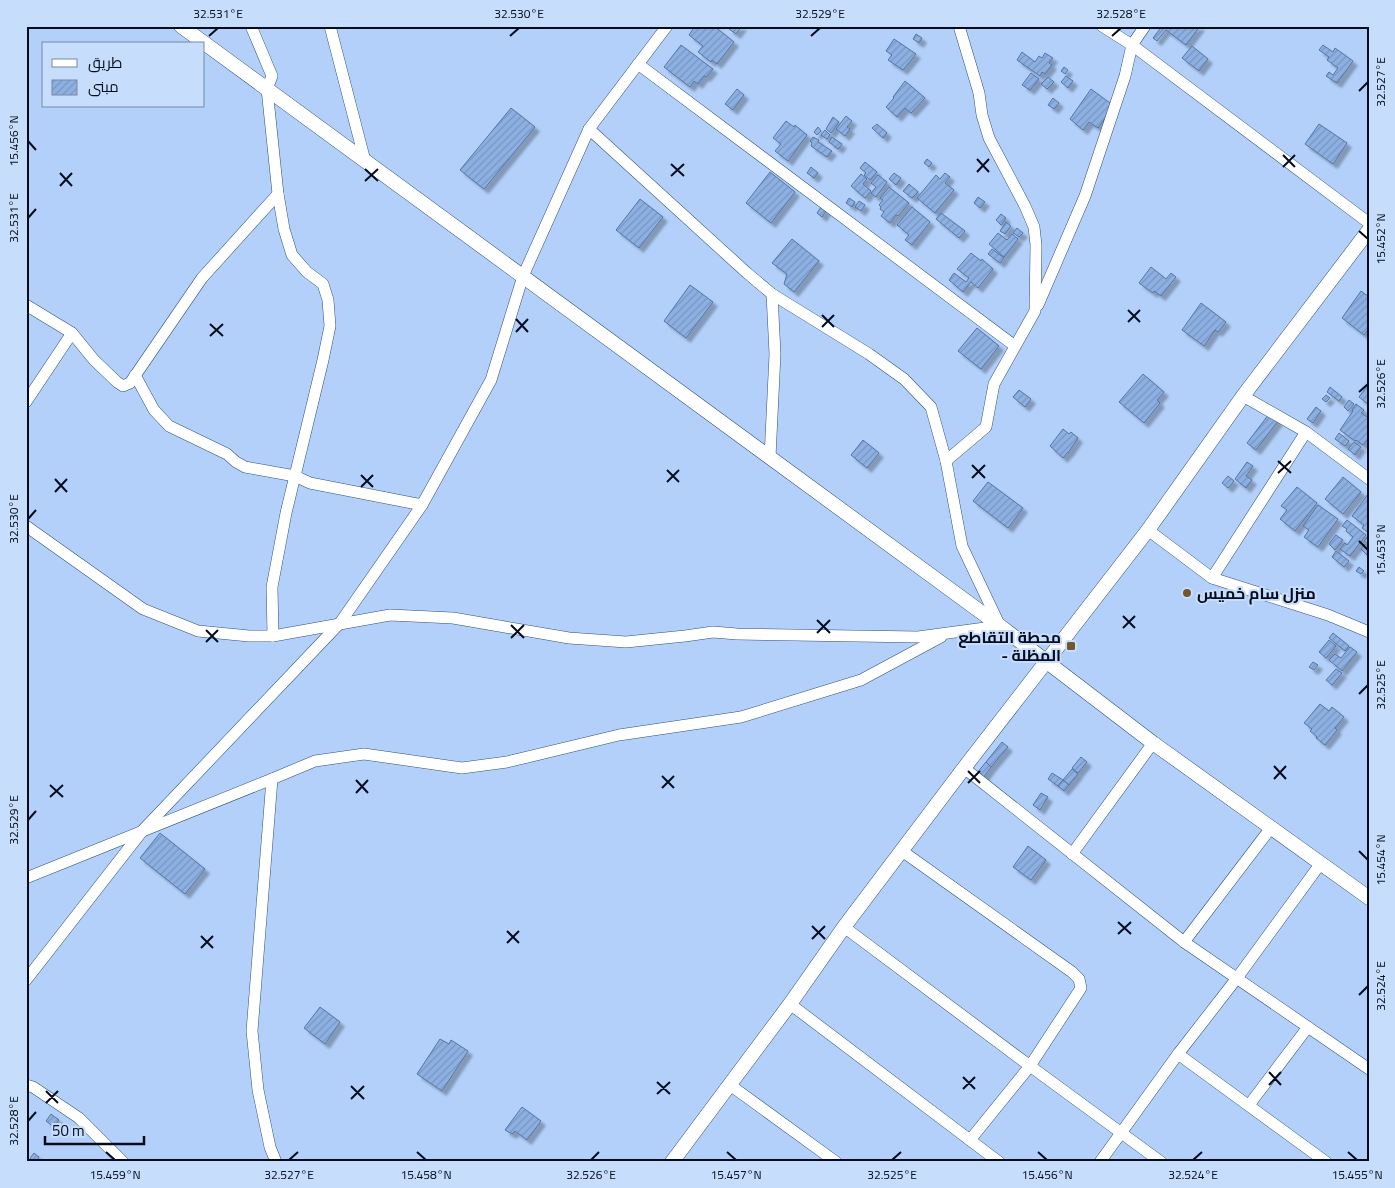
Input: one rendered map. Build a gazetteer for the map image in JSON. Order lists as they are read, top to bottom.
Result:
{
  "places": {
    "other": ["منزل سام خميس"],
    "transit": ["محطة التقاطع - المظلة"]
  },
  "legend": ["طريق", "مبنى"],
  "scale_bar": "50 m",
  "coordinates": [
    "32.531°E",
    "32.530°E",
    "32.529°E",
    "32.528°E",
    "32.527°E",
    "15.456°N",
    "15.452°N",
    "32.526°E",
    "15.453°N",
    "32.525°E",
    "15.454°N",
    "32.524°E",
    "15.459°N",
    "15.458°N",
    "15.457°N",
    "15.455°N"
  ]
}
